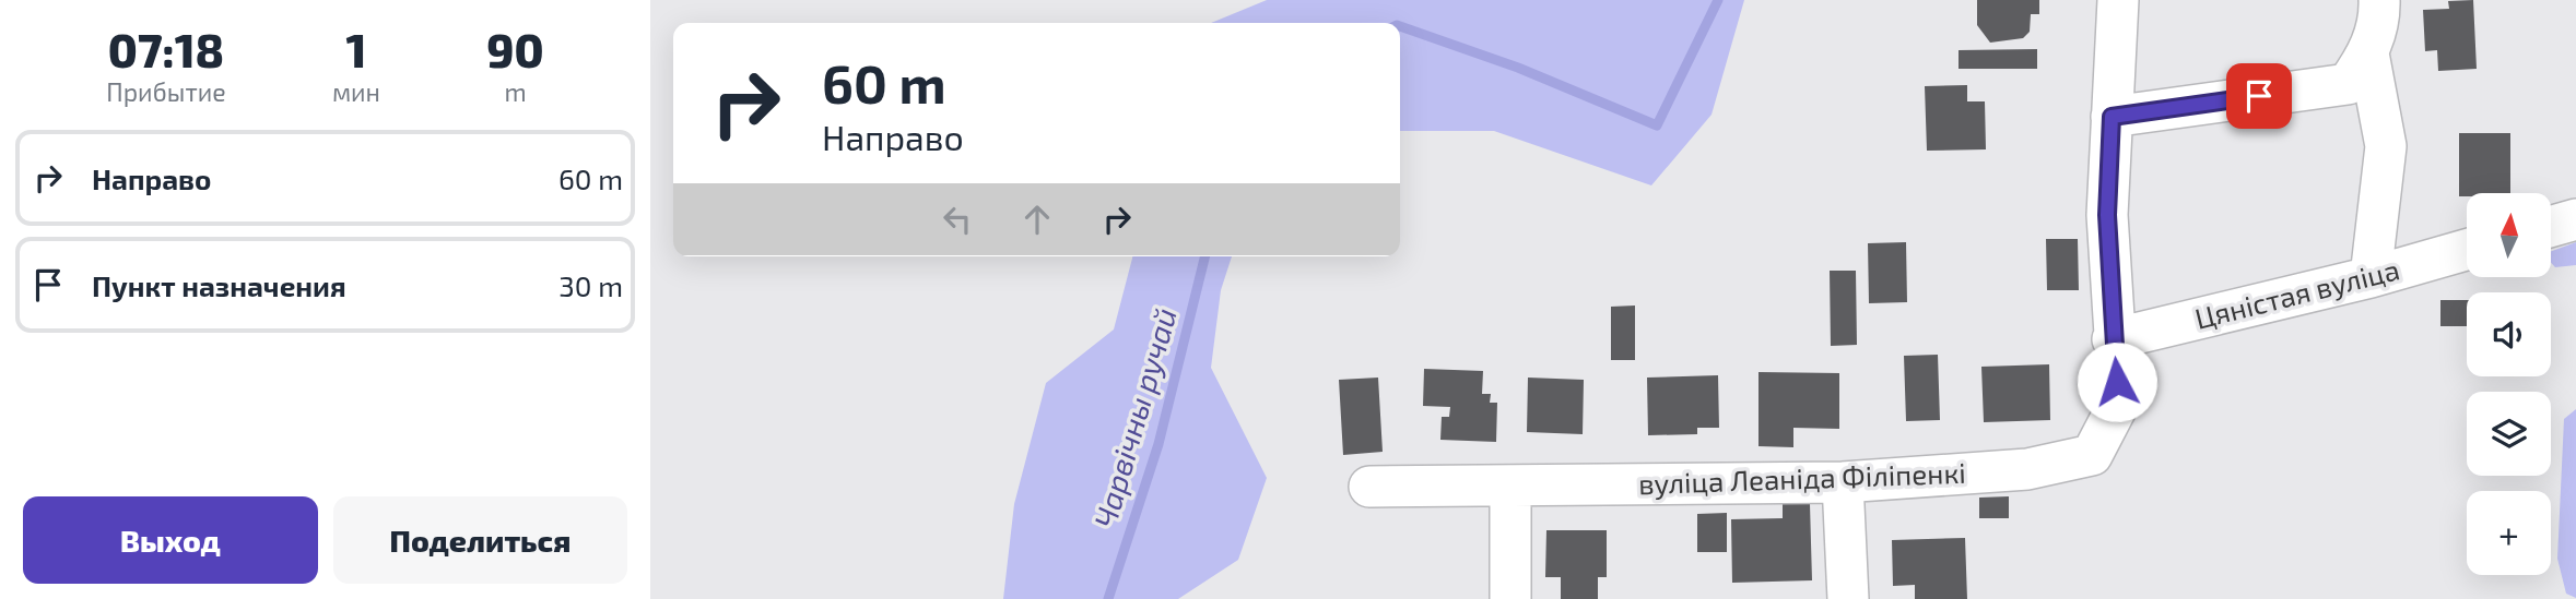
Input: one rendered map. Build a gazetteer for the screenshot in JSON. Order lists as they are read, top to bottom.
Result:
{
  "streets": {
    "street": ["Цяністая вуліца", "вуліца Леаніда Філіпенкі"]
  },
  "crossings": [
    ["Цяністая вуліца", "вуліца Леаніда Філіпенкі"]
  ],
  "water": ["Чарвічны ручай"],
  "north": "top",
  "page": {
    "eta": [
      "07:18",
      "Прибытие",
      "1",
      "мин",
      "90",
      "m"
    ],
    "turn": ["60 m", "Направо"],
    "list": [
      {
        "name": "Направо",
        "value": "60 m"
      },
      {
        "name": "Пункт назначения",
        "value": "30 m"
      }
    ],
    "map_buttons": "+",
    "buttons": ["Выход", "Поделиться"]
  }
}
